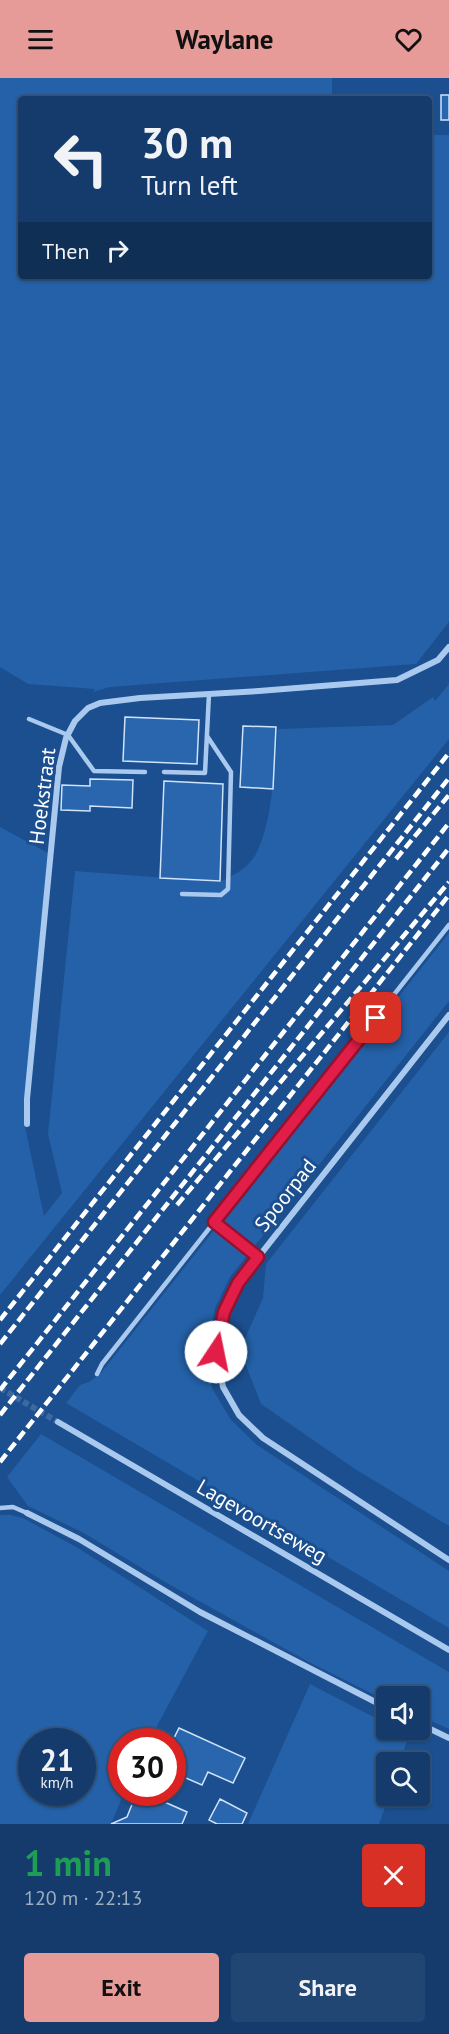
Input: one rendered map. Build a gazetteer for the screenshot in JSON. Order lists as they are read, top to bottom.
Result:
{
  "streets": {
    "street": ["Hoekstraat", "Spoorpad", "Lagevoortseweg"]
  },
  "page": {
    "header": "Waylane",
    "turn": ["30 m", "Turn left"],
    "then": "Then",
    "speed": "21 km/h",
    "limit": "30",
    "heading": ["1 min", "120 m · 22:13"],
    "buttons": ["Exit", "Share"]
  }
}
